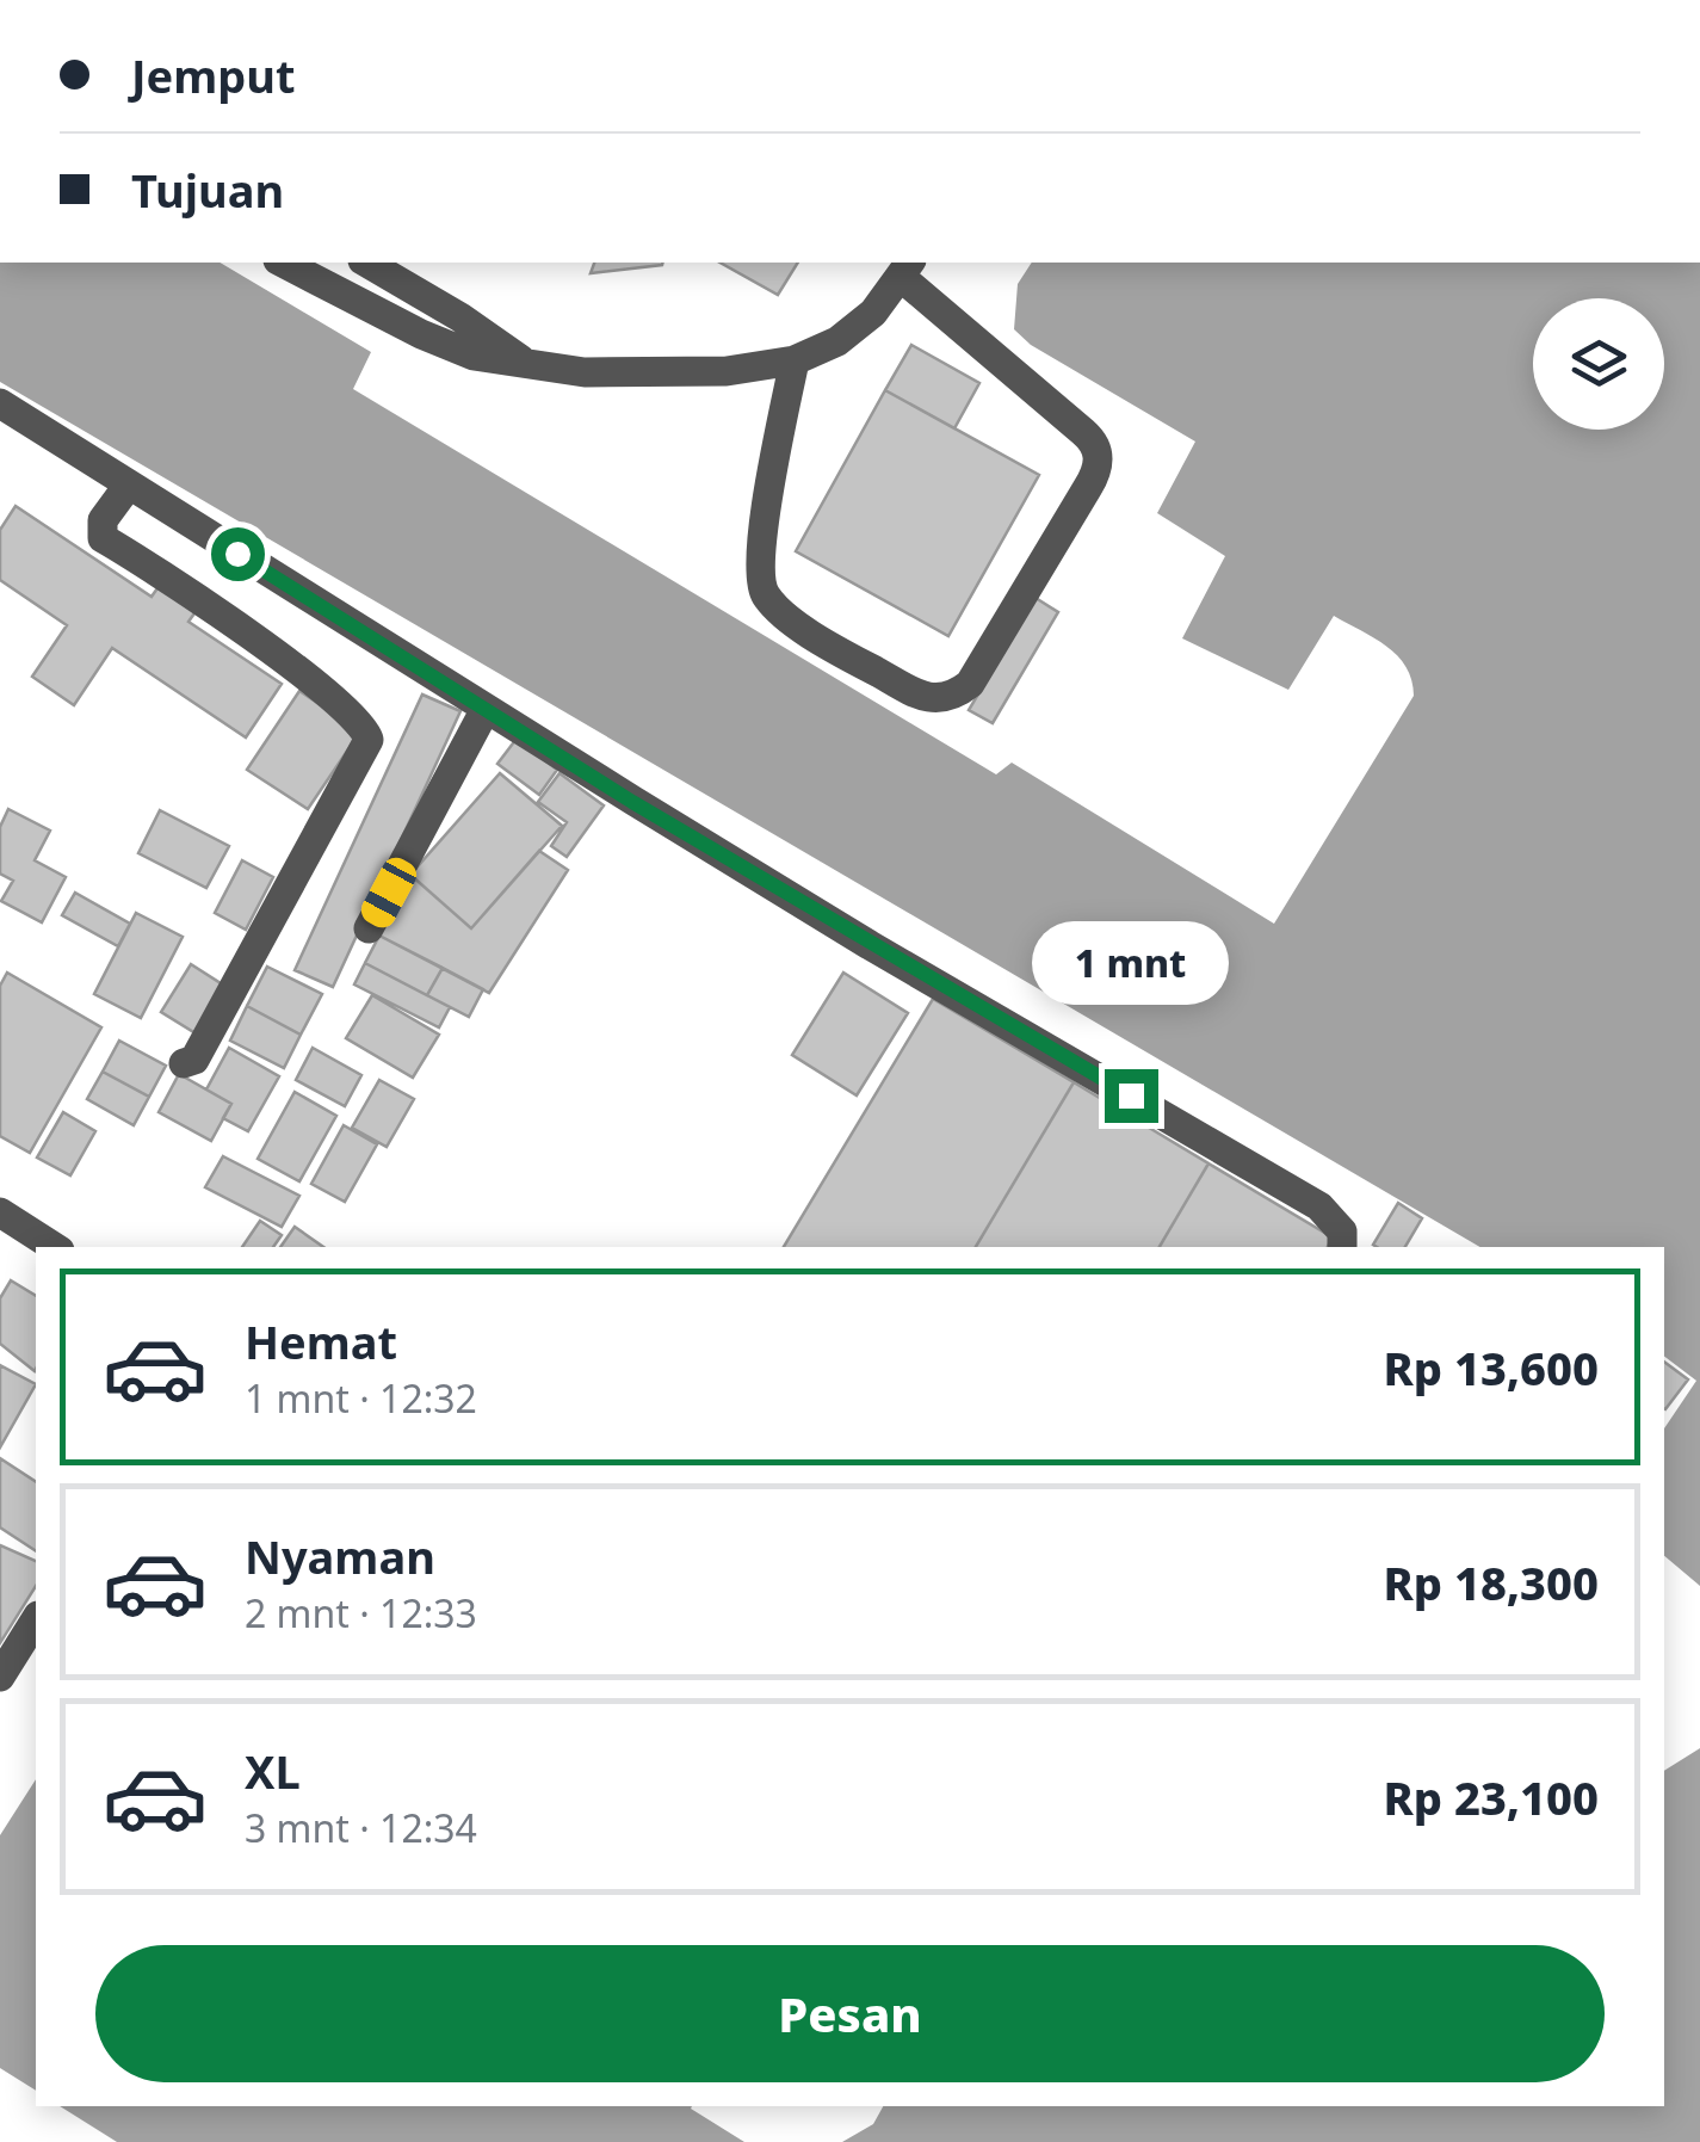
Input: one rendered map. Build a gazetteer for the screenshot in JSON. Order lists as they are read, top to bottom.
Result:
{
  "page": {
    "banner": ["Jemput", "Tujuan"],
    "bubble": "1 mnt",
    "list": [
      {
        "name": "Hemat",
        "note": "1 mnt · 12:32",
        "value": "Rp 13,600"
      },
      {
        "name": "Nyaman",
        "note": "2 mnt · 12:33",
        "value": "Rp 18,300"
      },
      {
        "name": "XL",
        "note": "3 mnt · 12:34",
        "value": "Rp 23,100"
      }
    ],
    "buttons": "Pesan"
  }
}
